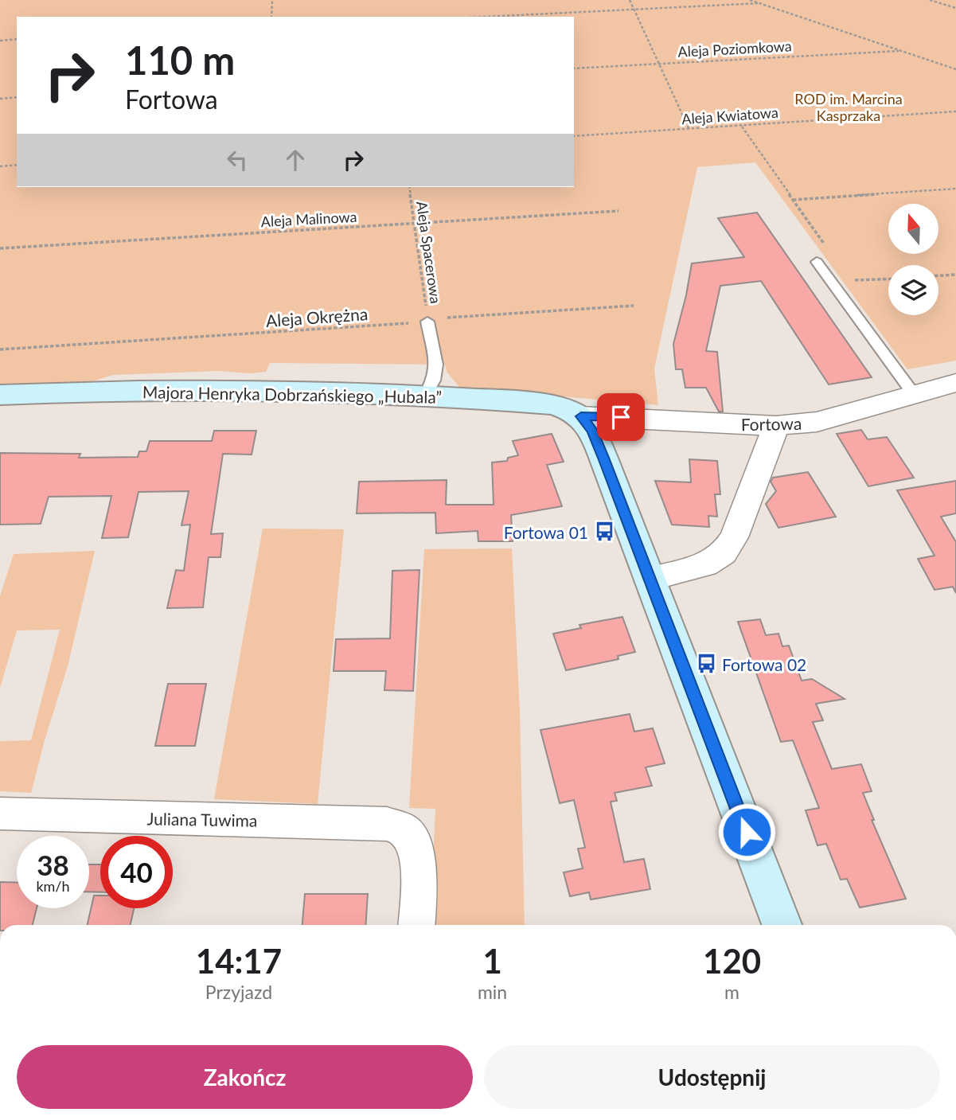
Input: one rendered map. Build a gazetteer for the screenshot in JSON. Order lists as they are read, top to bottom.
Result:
{
  "streets": {
    "street": ["Majora Henryka Dobrzańskiego „Hubala”", "Fortowa", "Juliana Tuwima"],
    "path": [
      "Aleja Poziomkowa",
      "Aleja Kwiatowa",
      "Aleja Malinowa",
      "Aleja Spacerowa",
      "Aleja Okrężna"
    ]
  },
  "crossings": [
    ["Aleja Malinowa", "Aleja Spacerowa"],
    ["Aleja Spacerowa", "Aleja Okrężna"],
    ["Majora Henryka Dobrzańskiego „Hubala”", "Fortowa"]
  ],
  "parks": ["ROD im. Marcina Kasprzaka"],
  "places": {
    "bus stop": ["Fortowa 01", "Fortowa 02"]
  },
  "north": "top",
  "page": {
    "turn": ["110 m", "Fortowa"],
    "speed": "38 km/h",
    "limit": "40",
    "eta": [
      "14:17",
      "Przyjazd",
      "1",
      "min",
      "120",
      "m"
    ],
    "buttons": ["Zakończ", "Udostępnij"]
  }
}
